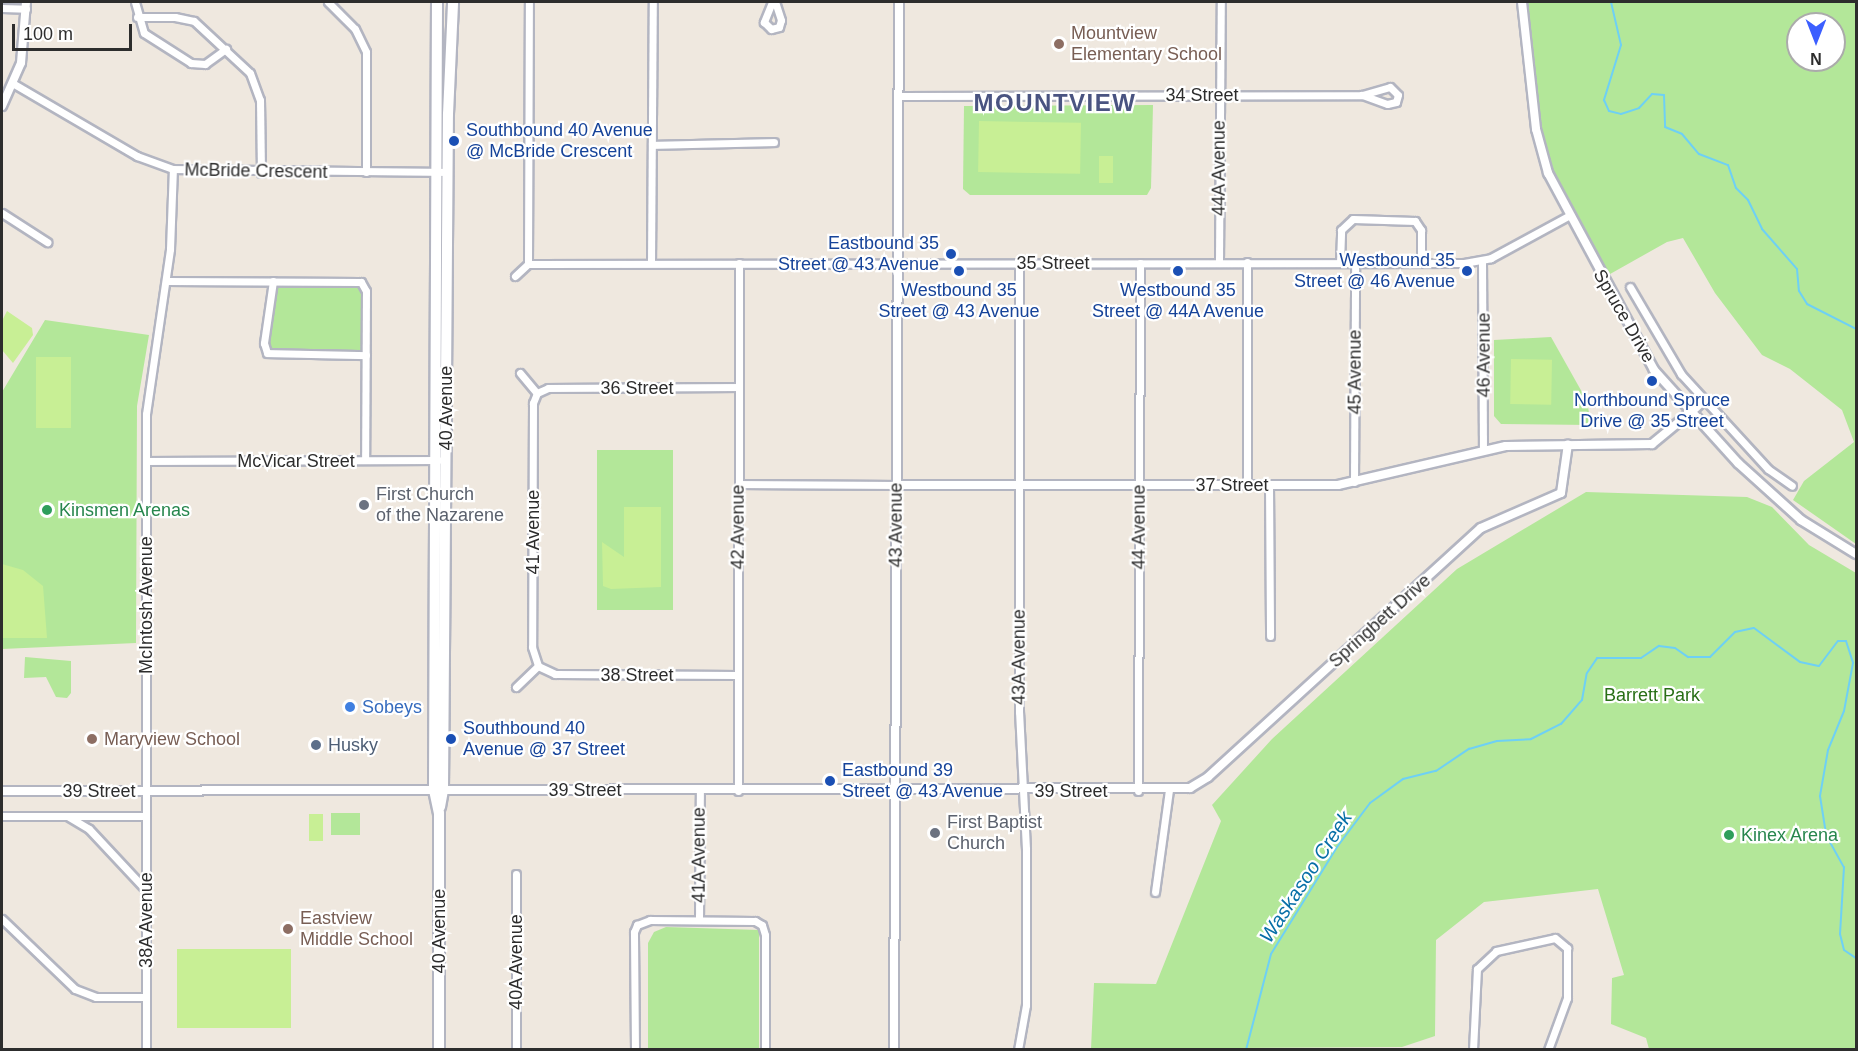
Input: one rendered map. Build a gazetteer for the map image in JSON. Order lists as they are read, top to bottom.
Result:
{
  "streets": {
    "main road": ["40 Avenue"],
    "street": [
      "34 Street",
      "44A Avenue",
      "McBride Crescent",
      "35 Street",
      "Spruce Drive",
      "46 Avenue",
      "45 Avenue",
      "36 Street",
      "McVicar Street",
      "37 Street",
      "43 Avenue",
      "42 Avenue",
      "44 Avenue",
      "41 Avenue",
      "McIntosh Avenue",
      "Springbett Drive",
      "43A Avenue",
      "38 Street",
      "39 Street",
      "41A Avenue",
      "38A Avenue",
      "40A Avenue"
    ]
  },
  "crossings": [
    ["34 Street", "44A Avenue"],
    ["34 Street", "43 Avenue"],
    ["44A Avenue", "35 Street"],
    ["McBride Crescent", "40 Avenue"],
    ["McBride Crescent", "McIntosh Avenue"],
    ["35 Street", "Spruce Drive"],
    ["35 Street", "46 Avenue"],
    ["35 Street", "45 Avenue"],
    ["35 Street", "43 Avenue"],
    ["35 Street", "42 Avenue"],
    ["35 Street", "44 Avenue"],
    ["35 Street", "43A Avenue"],
    ["Spruce Drive", "37 Street"],
    ["46 Avenue", "37 Street"],
    ["45 Avenue", "37 Street"],
    ["36 Street", "42 Avenue"],
    ["36 Street", "41 Avenue"],
    ["40 Avenue", "McVicar Street"],
    ["40 Avenue", "39 Street"],
    ["McVicar Street", "McIntosh Avenue"],
    ["37 Street", "43 Avenue"],
    ["37 Street", "42 Avenue"],
    ["37 Street", "44 Avenue"],
    ["37 Street", "Springbett Drive"],
    ["37 Street", "43A Avenue"],
    ["43 Avenue", "39 Street"],
    ["42 Avenue", "38 Street"],
    ["42 Avenue", "39 Street"],
    ["44 Avenue", "39 Street"],
    ["41 Avenue", "38 Street"],
    ["McIntosh Avenue", "39 Street"],
    ["McIntosh Avenue", "38A Avenue"],
    ["Springbett Drive", "39 Street"],
    ["43A Avenue", "39 Street"],
    ["39 Street", "41A Avenue"],
    ["39 Street", "38A Avenue"]
  ],
  "districts": ["MOUNTVIEW"],
  "water": ["Waskasoo Creek"],
  "parks": ["Barrett Park"],
  "places": [
    "Mountview Elementary School",
    "Southbound 40 Avenue @ McBride Crescent",
    "Eastbound 35 Street @ 43 Avenue",
    "Westbound 35 Street @ 43 Avenue",
    "Westbound 35 Street @ 44A Avenue",
    "Westbound 35 Street @ 46 Avenue",
    "Northbound Spruce Drive @ 35 Street",
    "First Church of the Nazarene",
    "Kinsmen Arenas",
    "Sobeys",
    "Maryview School",
    "Southbound 40 Avenue @ 37 Street",
    "Husky",
    "Eastbound 39 Street @ 43 Avenue",
    "First Baptist Church",
    "Kinex Arena",
    "Eastview Middle School"
  ],
  "scale_bar": "100 m",
  "north": "bottom"
}
